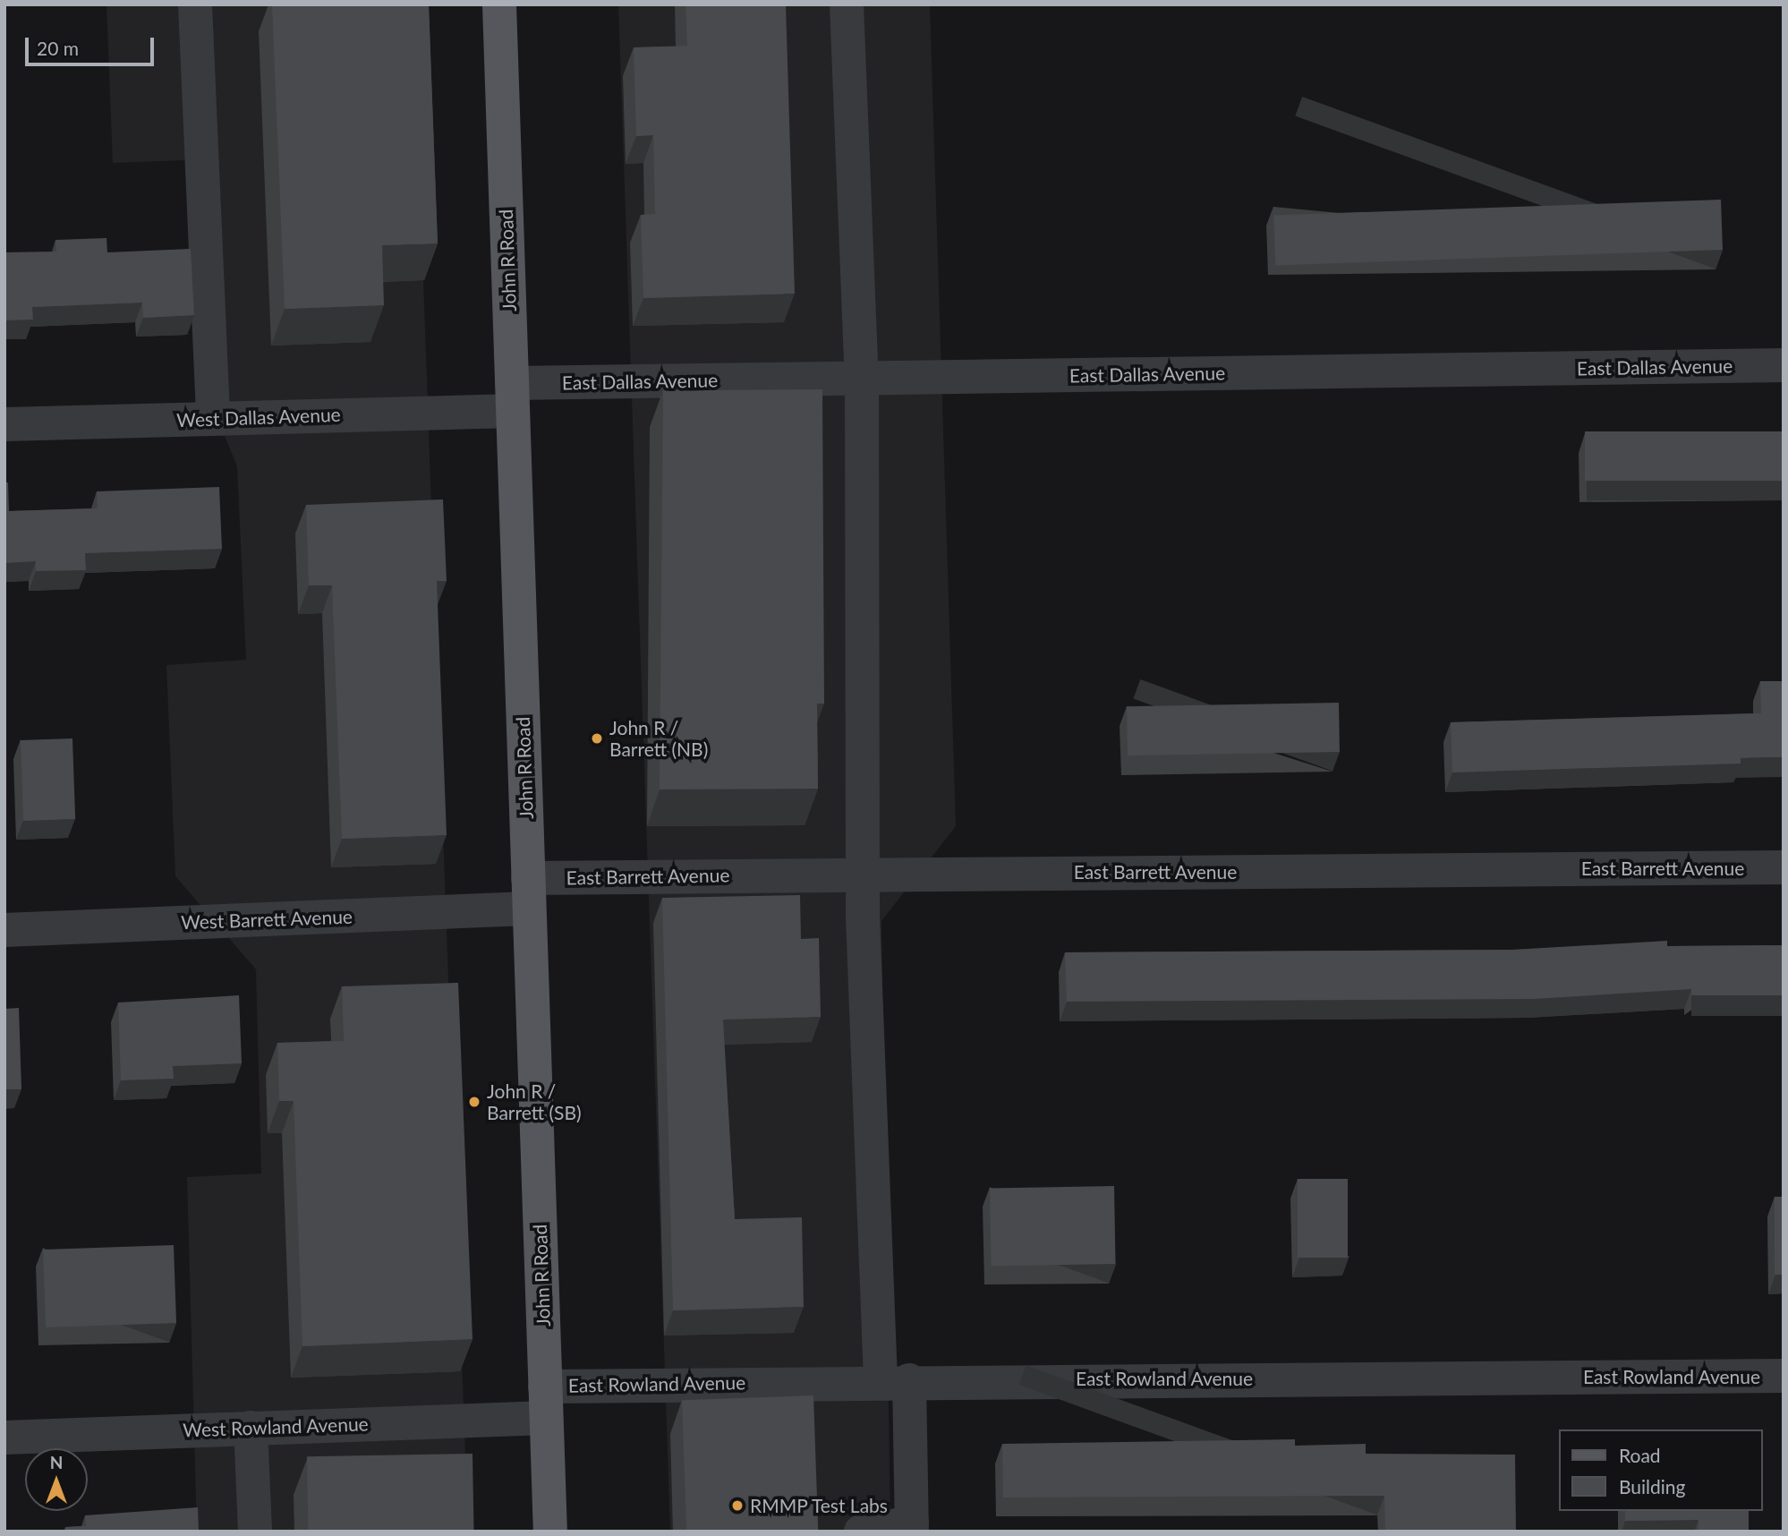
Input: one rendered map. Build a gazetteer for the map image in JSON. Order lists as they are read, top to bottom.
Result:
{
  "streets": {
    "main road": ["John R Road"],
    "street": [
      "East Dallas Avenue",
      "West Dallas Avenue",
      "East Barrett Avenue",
      "West Barrett Avenue",
      "East Rowland Avenue",
      "West Rowland Avenue"
    ]
  },
  "crossings": [
    ["John R Road", "East Dallas Avenue"],
    ["John R Road", "West Dallas Avenue"],
    ["John R Road", "East Barrett Avenue"],
    ["John R Road", "West Barrett Avenue"],
    ["John R Road", "East Rowland Avenue"],
    ["John R Road", "West Rowland Avenue"],
    ["East Dallas Avenue", "West Dallas Avenue"],
    ["East Barrett Avenue", "West Barrett Avenue"],
    ["East Rowland Avenue", "West Rowland Avenue"]
  ],
  "places": ["John R / Barrett (NB)", "John R / Barrett (SB)", "RMMP Test Labs"],
  "legend": ["Road", "Building"],
  "scale_bar": "20 m",
  "north": "top"
}
